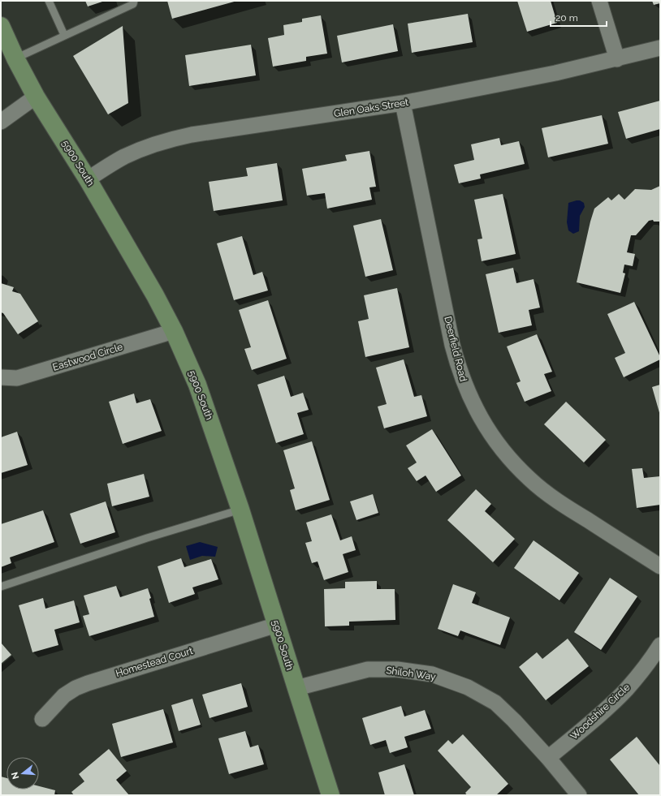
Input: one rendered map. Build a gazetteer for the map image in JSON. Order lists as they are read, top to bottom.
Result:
{
  "streets": {
    "main road": ["5900 South"],
    "street": [
      "Glen Oaks Street",
      "Deerfield Road",
      "Eastwood Circle",
      "Homestead Court",
      "Shiloh Way",
      "Woodshire Circle"
    ]
  },
  "crossings": [
    ["Glen Oaks Street", "5900 South"],
    ["Glen Oaks Street", "Deerfield Road"],
    ["5900 South", "Eastwood Circle"],
    ["5900 South", "Homestead Court"],
    ["5900 South", "Shiloh Way"],
    ["Shiloh Way", "Woodshire Circle"]
  ],
  "scale_bar": "20 m",
  "north": "left"
}
